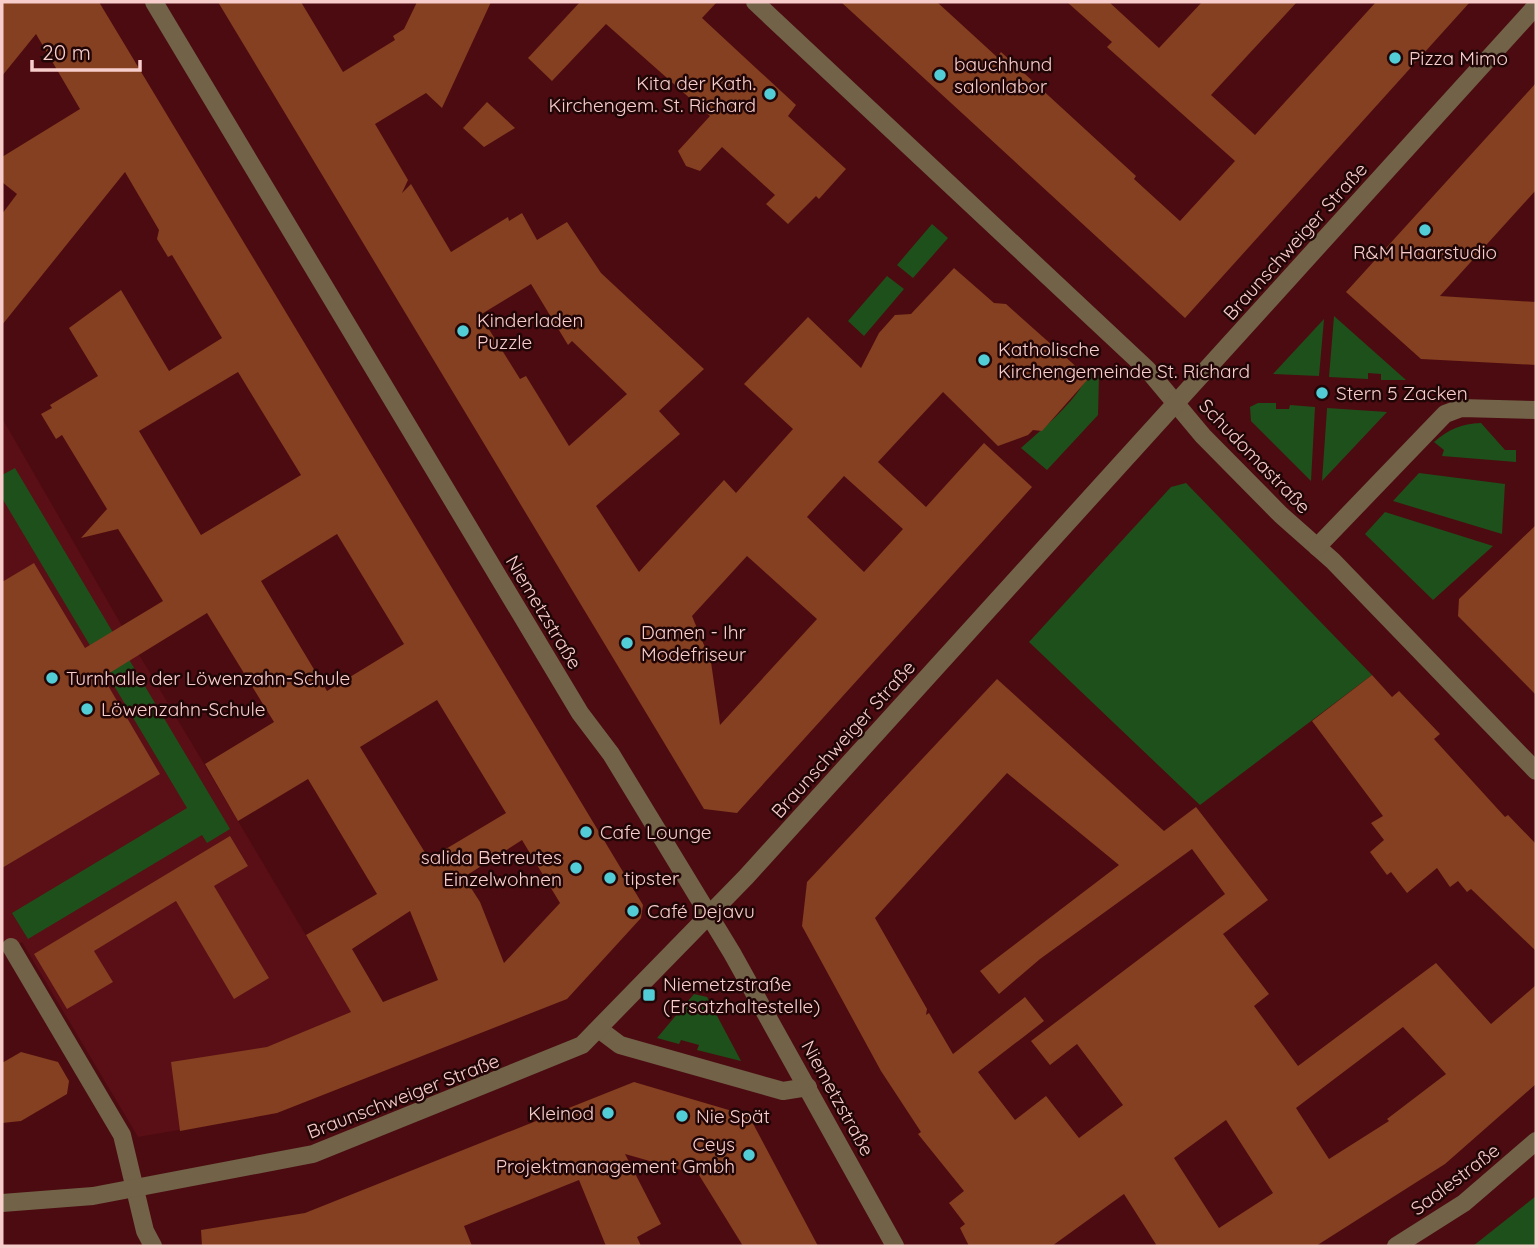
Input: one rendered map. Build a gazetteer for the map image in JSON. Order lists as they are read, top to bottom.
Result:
{
  "streets": {
    "street": [
      "Braunschweiger Straße",
      "Schudomastraße",
      "Niemetzstraße",
      "Saalestraße"
    ]
  },
  "crossings": [
    ["Braunschweiger Straße", "Schudomastraße"],
    ["Braunschweiger Straße", "Niemetzstraße"]
  ],
  "places": {
    "other": [
      "Pizza Mimo",
      "bauchhund salonlabor",
      "Kita der Kath. Kirchengem. St. Richard",
      "R&M Haarstudio",
      "Kinderladen Puzzle",
      "Katholische Kirchengemeinde St. Richard",
      "Stern 5 Zacken",
      "Damen - Ihr Modefriseur",
      "Turnhalle der Löwenzahn-Schule",
      "Löwenzahn-Schule",
      "Cafe Lounge",
      "salida Betreutes Einzelwohnen",
      "tipster",
      "Café Dejavu",
      "Kleinod",
      "Nie Spät",
      "Ceys Projektmanagement Gmbh"
    ],
    "transit": ["Niemetzstraße (Ersatzhaltestelle)"]
  },
  "scale_bar": "20 m"
}
